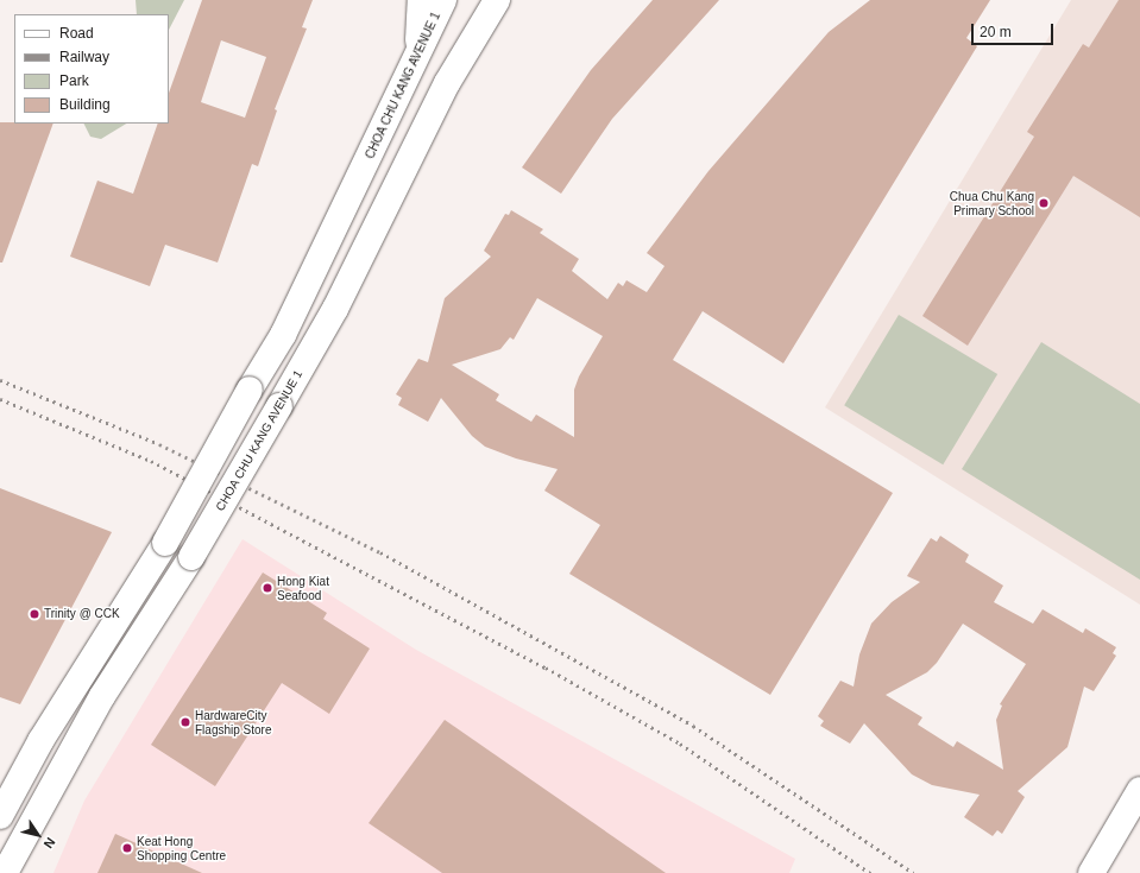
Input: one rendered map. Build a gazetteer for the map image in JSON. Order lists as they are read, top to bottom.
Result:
{
  "streets": {
    "street": ["CHOA CHU KANG AVENUE 1"]
  },
  "places": [
    "Chua Chu Kang Primary School",
    "Hong Kiat Seafood",
    "Trinity @ CCK",
    "HardwareCity Flagship Store",
    "Keat Hong Shopping Centre"
  ],
  "legend": [
    "Road",
    "Railway",
    "Park",
    "Building"
  ],
  "scale_bar": "20 m",
  "north": "bottom right"
}
